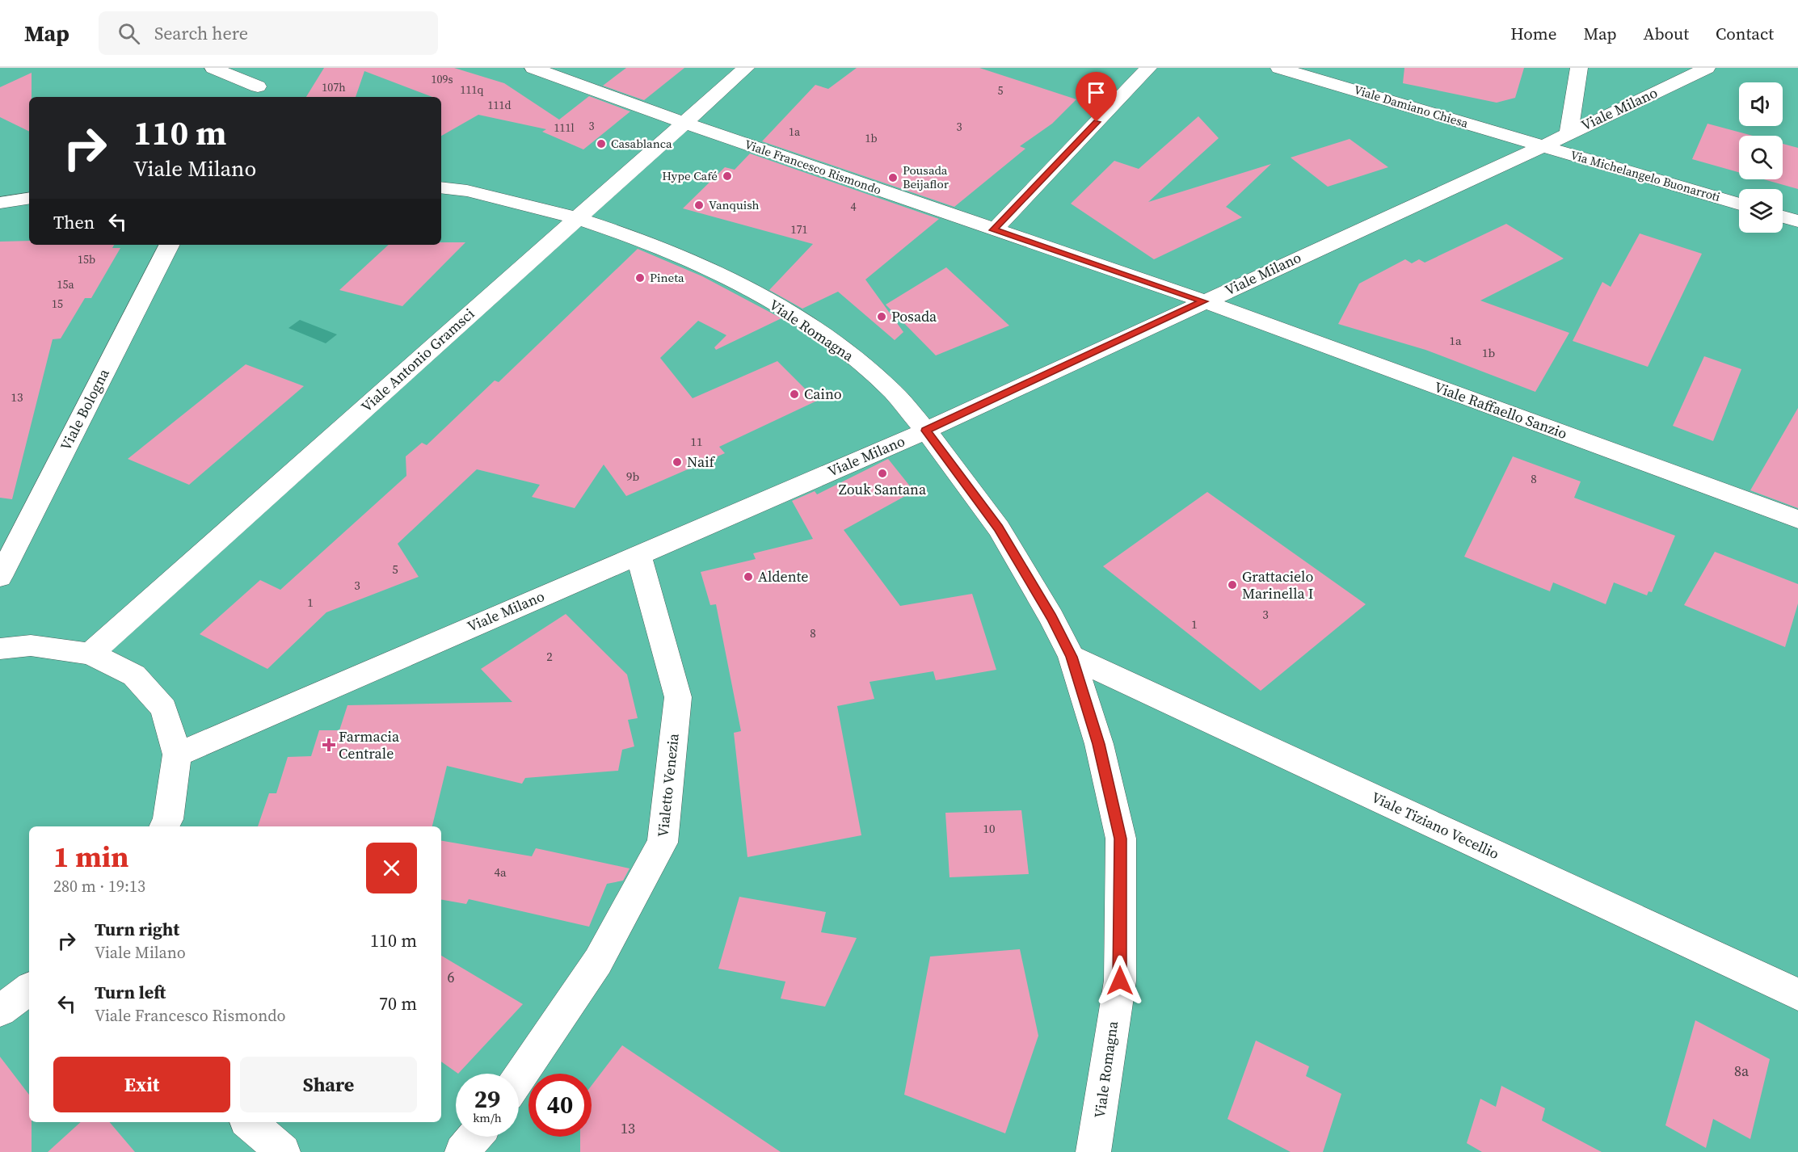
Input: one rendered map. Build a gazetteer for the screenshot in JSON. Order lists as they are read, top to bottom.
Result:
{
  "streets": {
    "street": [
      "Viale Damiano Chiesa",
      "Viale Milano",
      "Viale Francesco Rismondo",
      "Via Michelangelo Buonarroti",
      "Viale Romagna",
      "Viale Antonio Gramsci",
      "Viale Bologna",
      "Viale Raffaello Sanzio",
      "Vialetto Venezia",
      "Viale Tiziano Vecellio"
    ]
  },
  "crossings": [
    ["Viale Damiano Chiesa", "Viale Milano"],
    ["Viale Damiano Chiesa", "Via Michelangelo Buonarroti"],
    ["Viale Milano", "Viale Francesco Rismondo"],
    ["Viale Milano", "Via Michelangelo Buonarroti"],
    ["Viale Milano", "Viale Romagna"],
    ["Viale Milano", "Viale Raffaello Sanzio"],
    ["Viale Milano", "Vialetto Venezia"],
    ["Viale Francesco Rismondo", "Viale Antonio Gramsci"],
    ["Viale Francesco Rismondo", "Viale Raffaello Sanzio"],
    ["Viale Romagna", "Viale Antonio Gramsci"],
    ["Viale Romagna", "Viale Tiziano Vecellio"]
  ],
  "places": {
    "other": [
      "Casablanca",
      "Hype Café",
      "Pousada Beijaflor",
      "Vanquish",
      "Pineta",
      "Posada",
      "Caino",
      "Naif",
      "Zouk Santana",
      "Aldente",
      "Grattacielo Marinella I"
    ],
    "health": ["Farmacia Centrale"]
  },
  "house_numbers": [
    "109s",
    "107h",
    "111q",
    "5",
    "111d",
    "3",
    "3",
    "111l",
    "1a",
    "1b",
    "4",
    "171",
    "15b",
    "15a",
    "15",
    "1a",
    "1b",
    "13",
    "11",
    "9b",
    "8",
    "5",
    "3",
    "1",
    "3",
    "1",
    "8",
    "2",
    "10",
    "4a",
    "6",
    "8a",
    "13"
  ],
  "page": {
    "header": "Map",
    "search": "Search here",
    "nav": [
      "Home",
      "Map",
      "About",
      "Contact"
    ],
    "turn": ["110 m", "Viale Milano"],
    "then": "Then",
    "heading": ["1 min", "280 m · 19:13"],
    "list": [
      {
        "name": "Turn right",
        "note": "Viale Milano",
        "value": "110 m"
      },
      {
        "name": "Turn left",
        "note": "Viale Francesco Rismondo",
        "value": "70 m"
      }
    ],
    "buttons": ["Exit", "Share"],
    "speed": "29 km/h",
    "limit": "40"
  }
}
